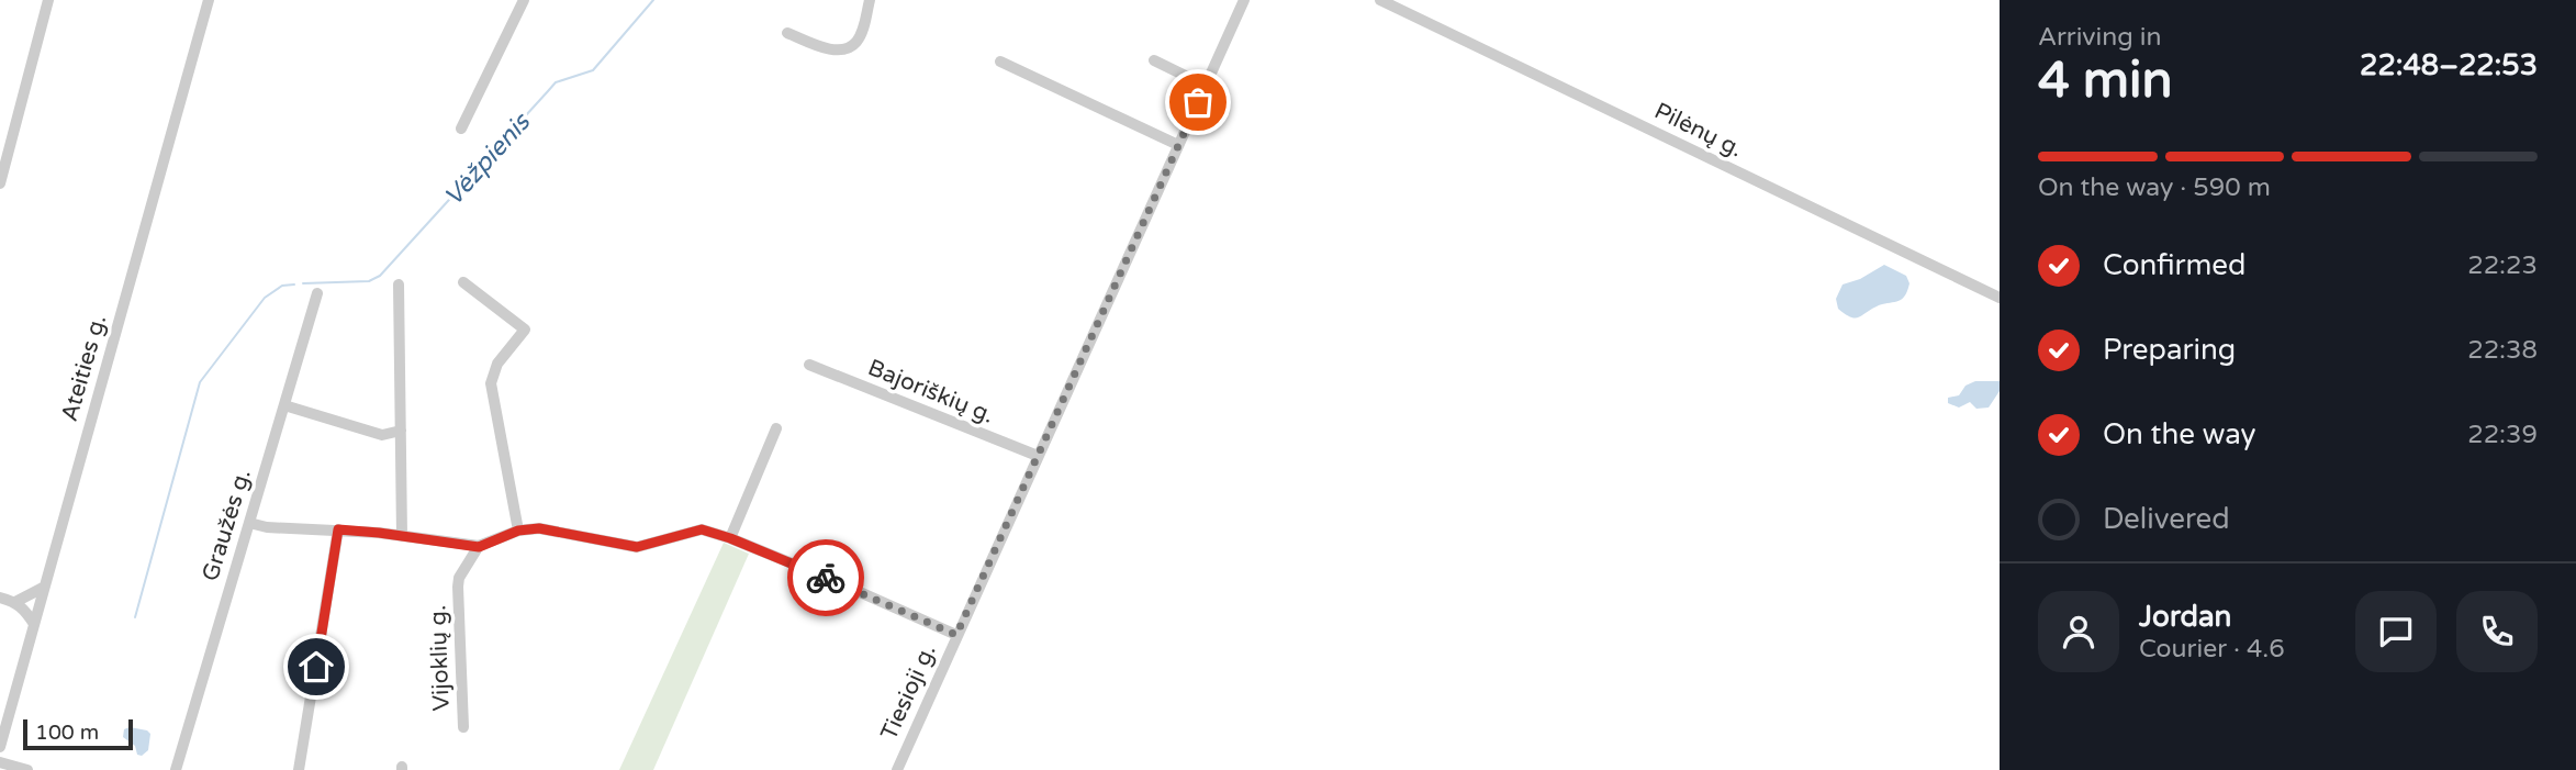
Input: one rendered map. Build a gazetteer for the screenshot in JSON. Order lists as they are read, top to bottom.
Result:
{
  "streets": {
    "street": [
      "Pilėnų g.",
      "Ateities g.",
      "Bajoriškių g.",
      "Graužės g.",
      "Vijoklių g.",
      "Tiesioji g."
    ]
  },
  "crossings": [
    ["Bajoriškių g.", "Tiesioji g."]
  ],
  "water": ["Vėžpienis"],
  "scale_bar": "100 m",
  "page": {
    "heading": ["4 min", "Arriving in", "22:48–22:53"],
    "panel": ["Jordan", "Courier · 4.6"],
    "bar": "On the way · 590 m",
    "list": [
      ["Confirmed", "22:23"],
      ["Preparing", "22:38"],
      ["On the way", "22:39"],
      "Delivered"
    ],
    "scale": "100 m"
  }
}
